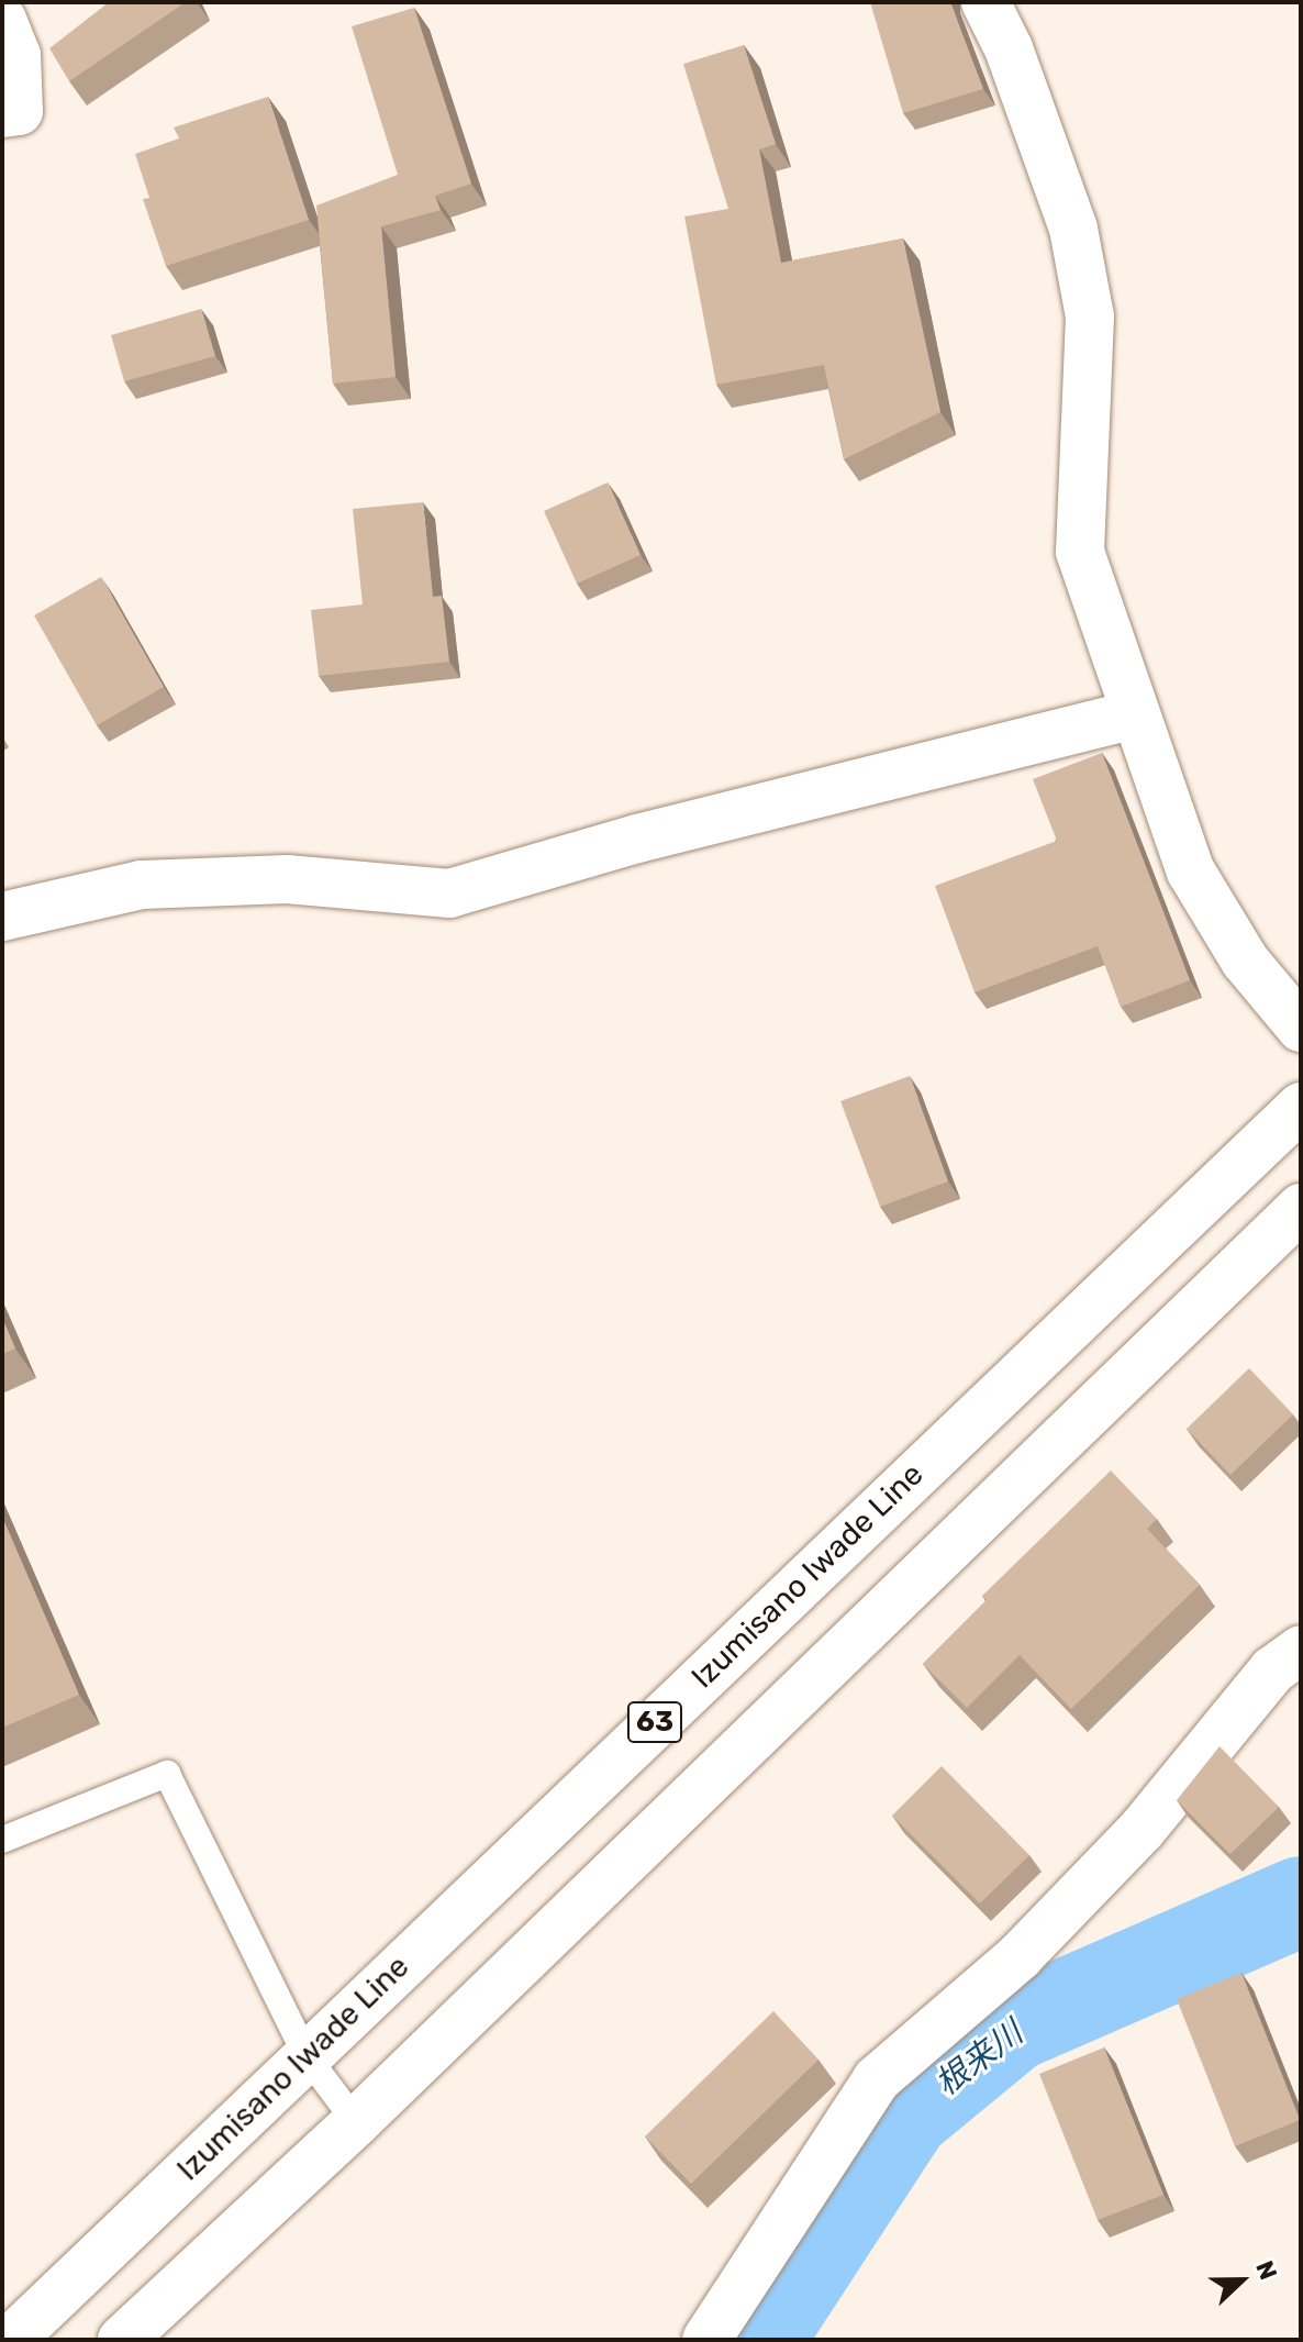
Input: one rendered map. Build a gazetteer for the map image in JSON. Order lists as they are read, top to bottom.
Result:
{
  "streets": {
    "main road": ["Izumisano Iwade Line", "63"]
  },
  "water": ["根来川"],
  "north": "right"
}
